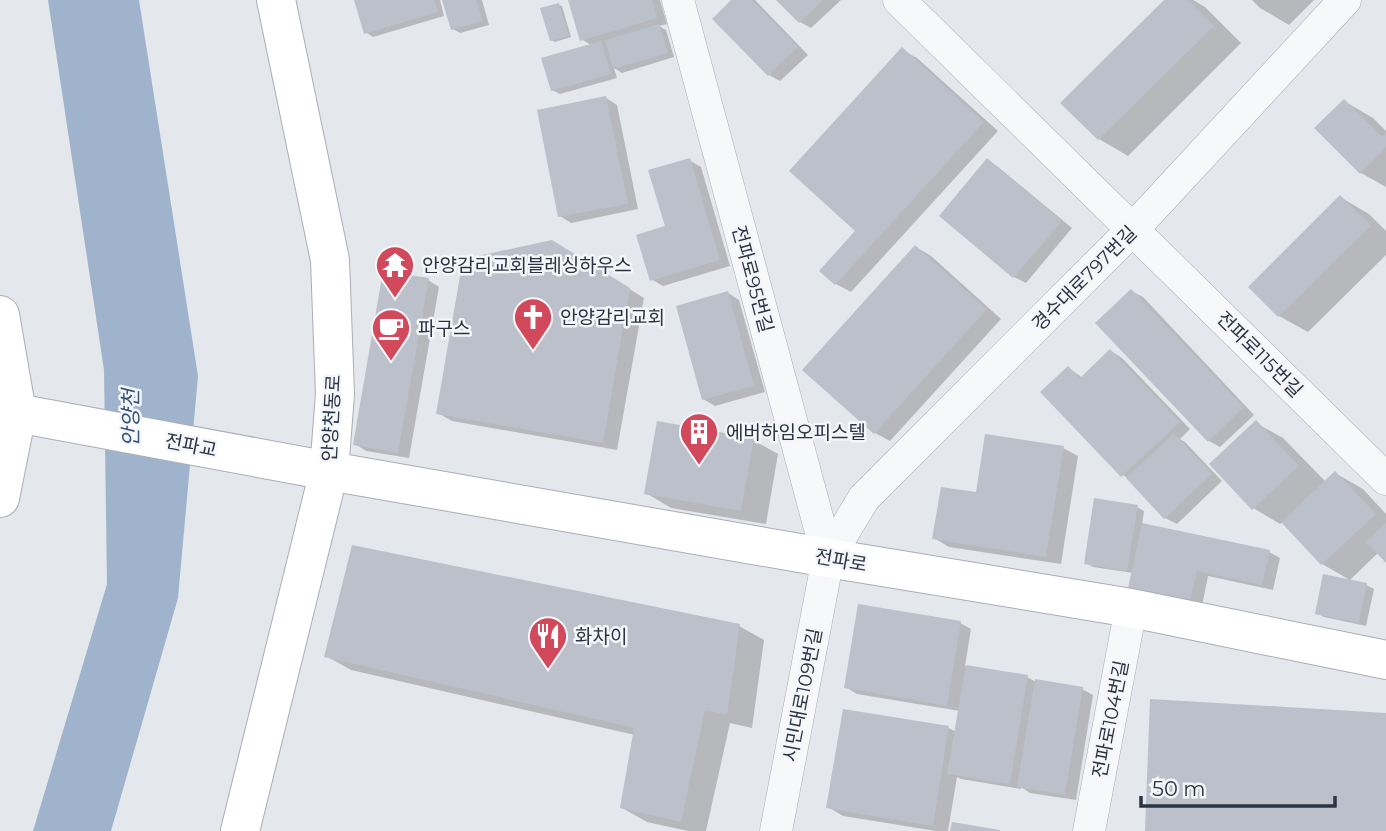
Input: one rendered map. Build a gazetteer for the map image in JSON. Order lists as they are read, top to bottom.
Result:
{
  "streets": {
    "street": [
      "경수대로797번길",
      "전파로95번길",
      "전파로115번길",
      "안양천동로",
      "전파교",
      "전파로",
      "시민대로109번길",
      "전파로104번길"
    ]
  },
  "crossings": [
    ["경수대로797번길", "전파로95번길"],
    ["경수대로797번길", "전파로115번길"],
    ["경수대로797번길", "전파로"],
    ["경수대로797번길", "시민대로109번길"],
    ["전파로95번길", "전파로"],
    ["전파로95번길", "시민대로109번길"],
    ["안양천동로", "전파교"],
    ["안양천동로", "전파로"],
    ["전파교", "전파로"],
    ["전파로", "시민대로109번길"],
    ["전파로", "전파로104번길"]
  ],
  "water": ["안양천"],
  "places": {
    "temple": ["안양감리교회블레싱하우스"],
    "church": ["안양감리교회"],
    "cafe": ["파구스"],
    "building": ["에버하임오피스텔"],
    "restaurant": ["화차이"]
  },
  "scale_bar": "50 m"
}
